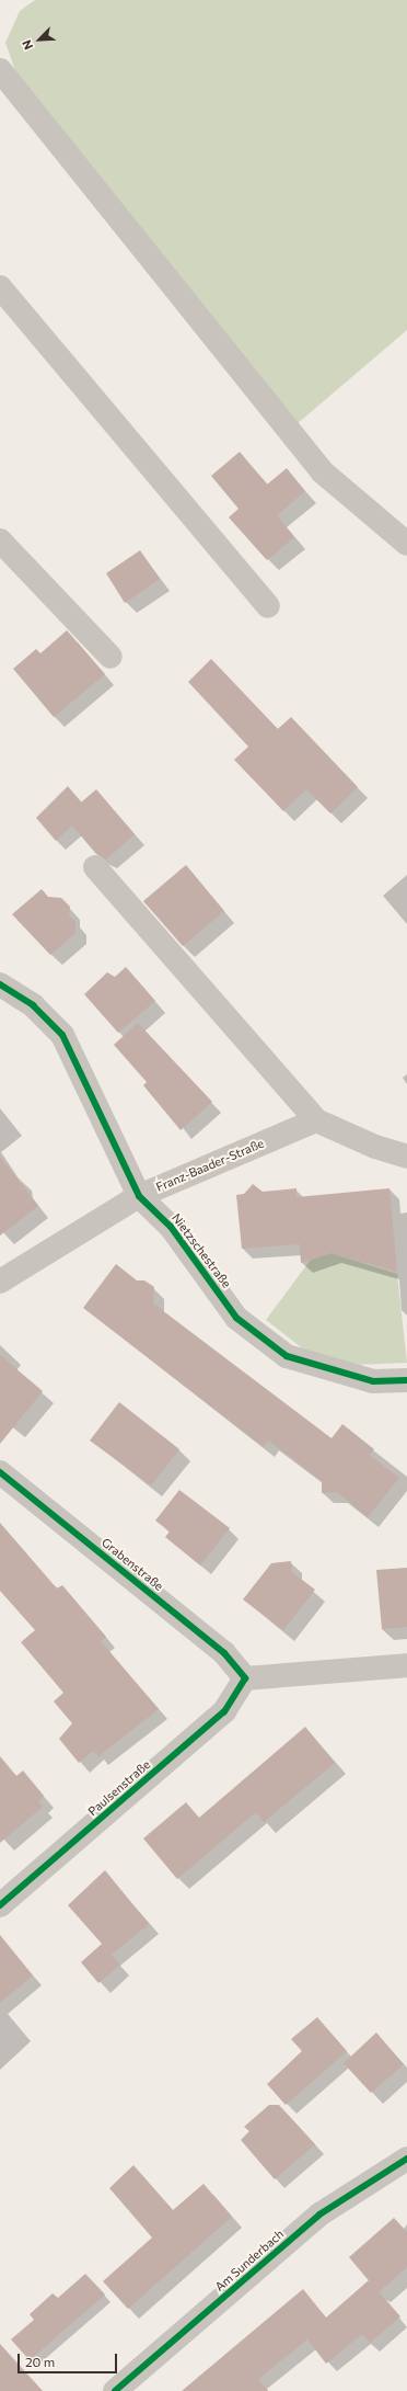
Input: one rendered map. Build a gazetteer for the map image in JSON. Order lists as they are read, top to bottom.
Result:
{
  "streets": {
    "street": [
      "Franz-Baader-Straße",
      "Nietzschestraße",
      "Grabenstraße",
      "Paulsenstraße",
      "Am Sunderbach"
    ]
  },
  "crossings": [
    ["Franz-Baader-Straße", "Nietzschestraße"],
    ["Grabenstraße", "Paulsenstraße"]
  ],
  "scale_bar": "20 m",
  "north": "bottom left"
}
